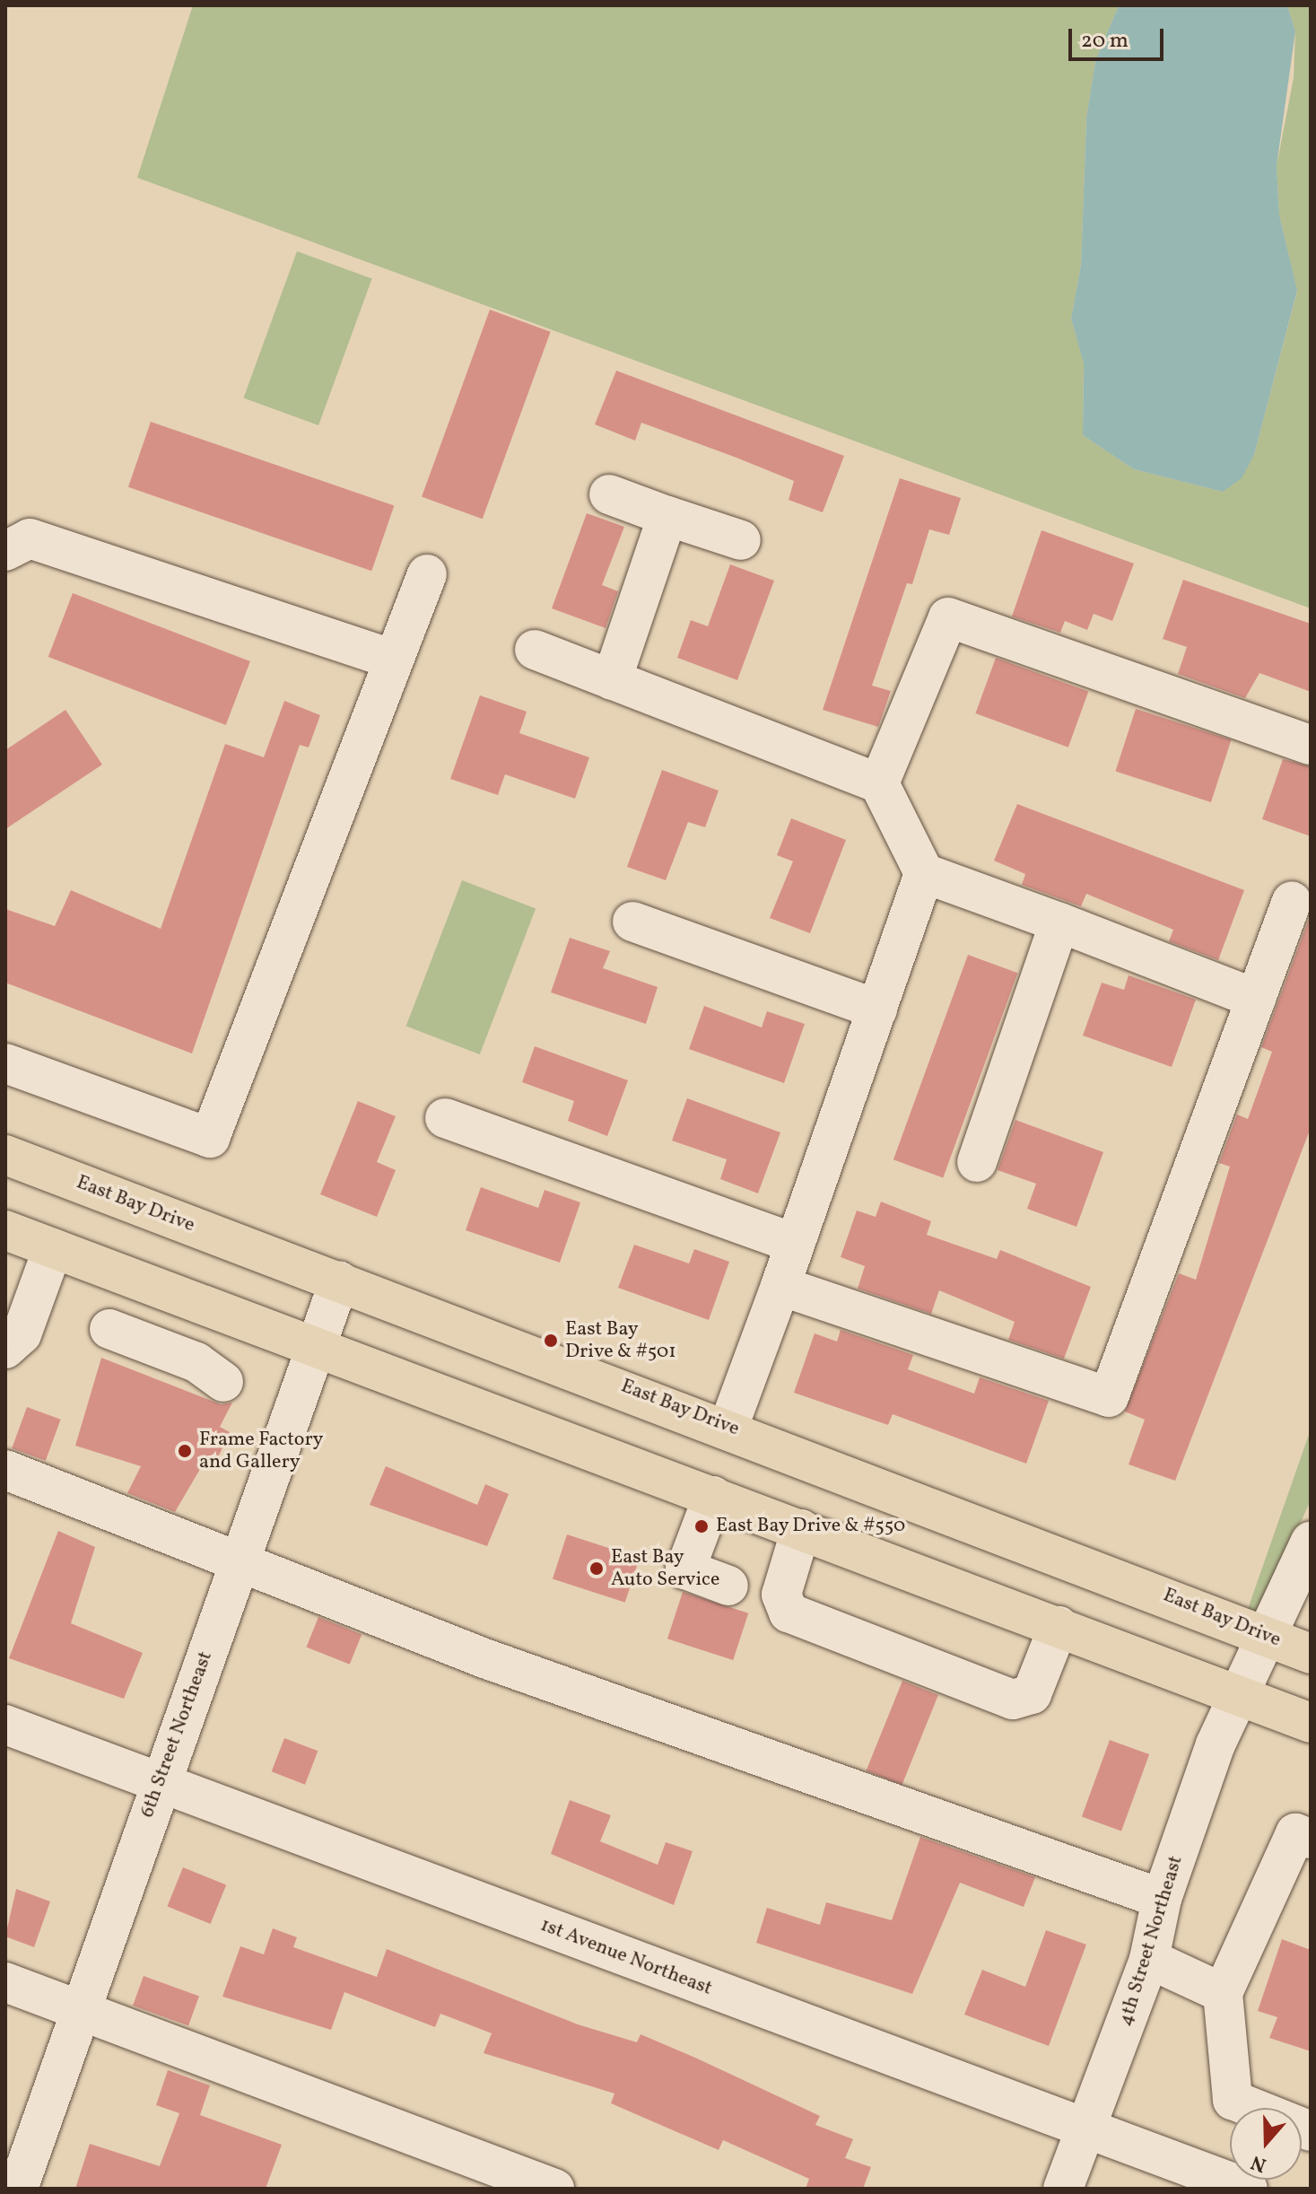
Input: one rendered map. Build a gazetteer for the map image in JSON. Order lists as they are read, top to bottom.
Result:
{
  "streets": {
    "main road": ["East Bay Drive"],
    "street": ["6th Street Northeast", "4th Street Northeast", "1st Avenue Northeast"]
  },
  "crossings": [
    ["East Bay Drive", "6th Street Northeast"],
    ["East Bay Drive", "4th Street Northeast"],
    ["6th Street Northeast", "1st Avenue Northeast"],
    ["4th Street Northeast", "1st Avenue Northeast"]
  ],
  "places": [
    "East Bay Drive & #501",
    "Frame Factory and Gallery",
    "East Bay Drive & #550",
    "East Bay Auto Service"
  ],
  "scale_bar": "20 m",
  "north": "bottom"
}
